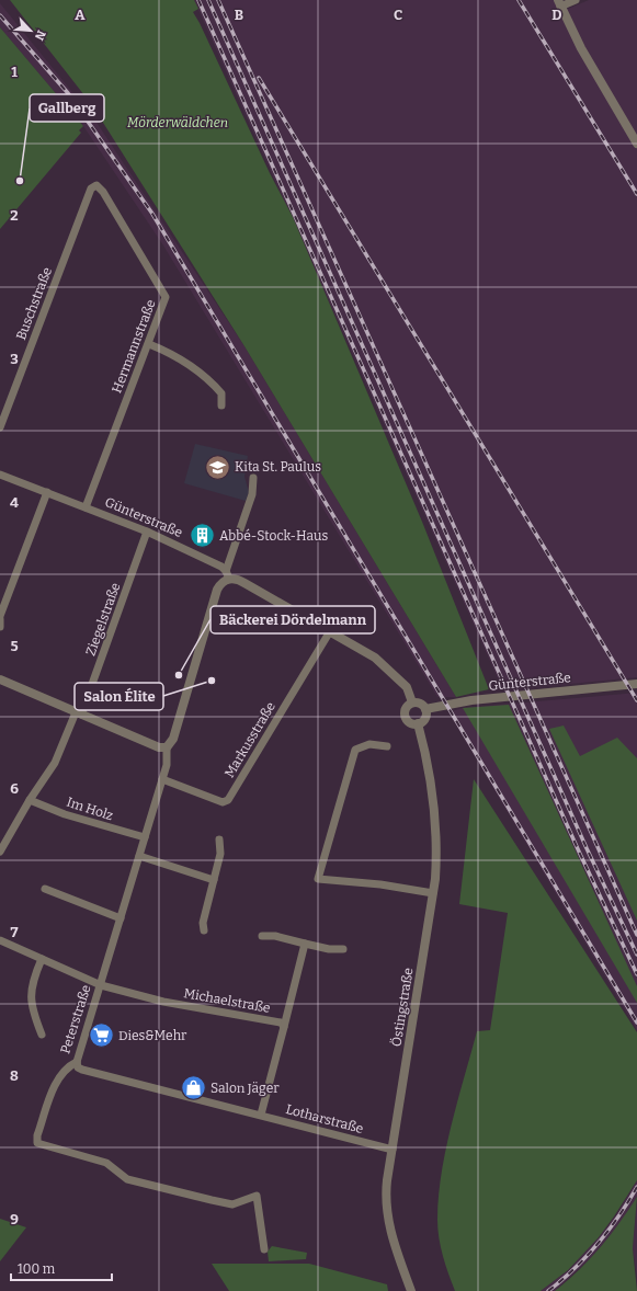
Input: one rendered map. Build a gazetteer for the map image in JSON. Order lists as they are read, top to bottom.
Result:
{
  "streets": {
    "street": [
      "Buschstraße",
      "Hermannstraße",
      "Günterstraße",
      "Ziegelstraße",
      "Markusstraße",
      "Im Holz",
      "Michaelstraße",
      "Östingstraße",
      "Peterstraße",
      "Lotharstraße"
    ]
  },
  "crossings": [
    ["Buschstraße", "Hermannstraße"],
    ["Hermannstraße", "Günterstraße"],
    ["Günterstraße", "Ziegelstraße"],
    ["Günterstraße", "Markusstraße"],
    ["Günterstraße", "Östingstraße"],
    ["Günterstraße", "Peterstraße"],
    ["Ziegelstraße", "Im Holz"],
    ["Markusstraße", "Peterstraße"],
    ["Im Holz", "Peterstraße"],
    ["Michaelstraße", "Peterstraße"],
    ["Michaelstraße", "Lotharstraße"],
    ["Östingstraße", "Lotharstraße"],
    ["Peterstraße", "Lotharstraße"]
  ],
  "parks": ["Mörderwäldchen"],
  "places": {
    "other": ["Gallberg", "Bäckerei Dördelmann", "Salon Élite"],
    "school or university": ["Kita St. Paulus"],
    "building": ["Abbé-Stock-Haus"],
    "supermarket": ["Dies&Mehr"],
    "shop": ["Salon Jäger"]
  },
  "scale_bar": "100 m",
  "north": "bottom right",
  "grid": {
    "columns": [
      "A",
      "B",
      "C",
      "D"
    ],
    "rows": [
      "1",
      "2",
      "3",
      "4",
      "5",
      "6",
      "7",
      "8",
      "9"
    ]
  }
}
